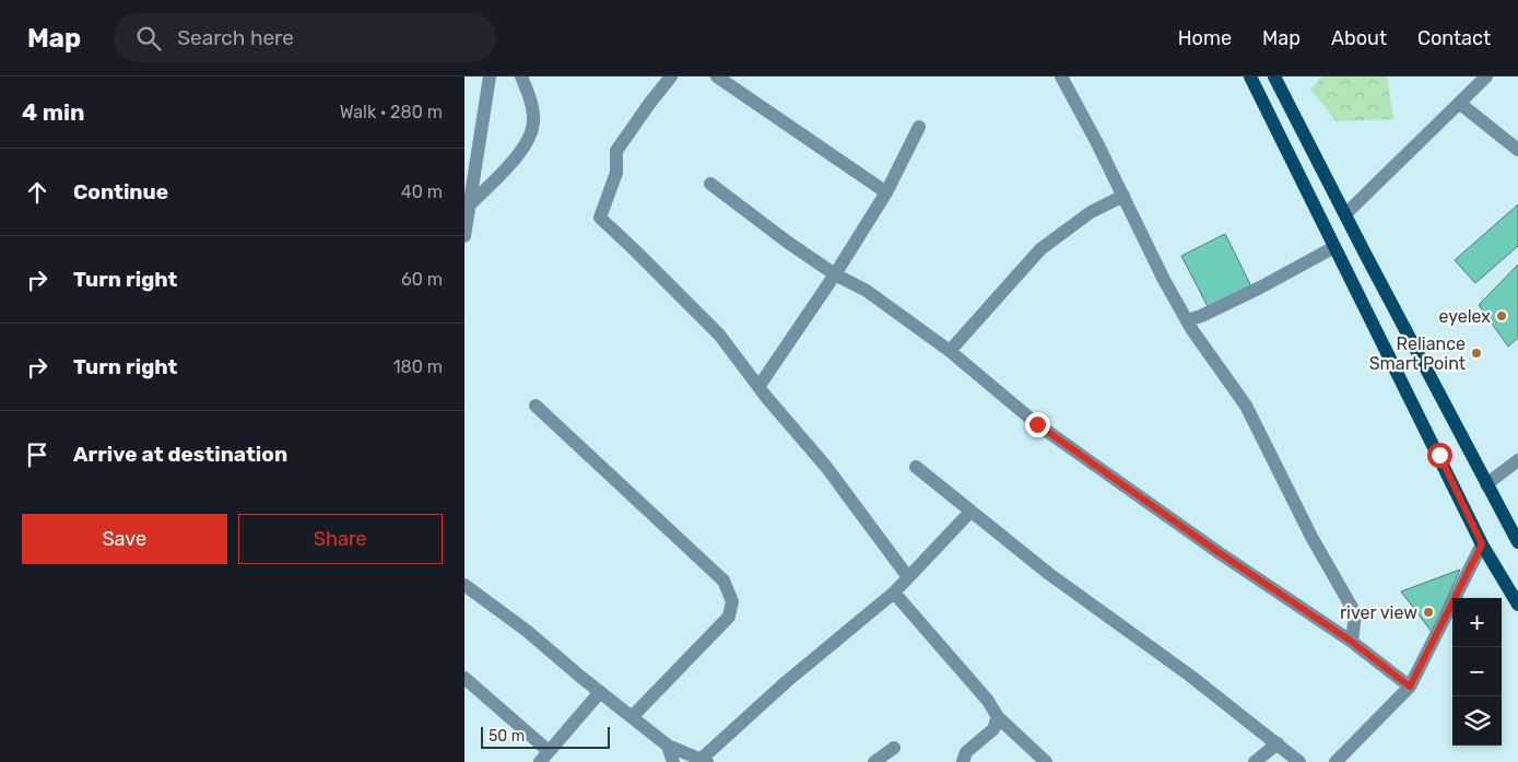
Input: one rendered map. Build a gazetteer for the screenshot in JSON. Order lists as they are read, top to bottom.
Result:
{
  "places": ["eyelex", "Reliance Smart Point", "river view"],
  "scale_bar": "50 m",
  "page": {
    "header": "Map",
    "search": "Search here",
    "nav": [
      "Home",
      "Map",
      "About",
      "Contact"
    ],
    "heading": ["4 min", "Walk · 280 m"],
    "list": [
      ["Continue", "40 m"],
      ["Turn right", "60 m"],
      ["Turn right", "180 m"],
      "Arrive at destination"
    ],
    "buttons": ["Save", "Share"],
    "map_buttons": ["+", "−"],
    "scale": "50 m"
  }
}
